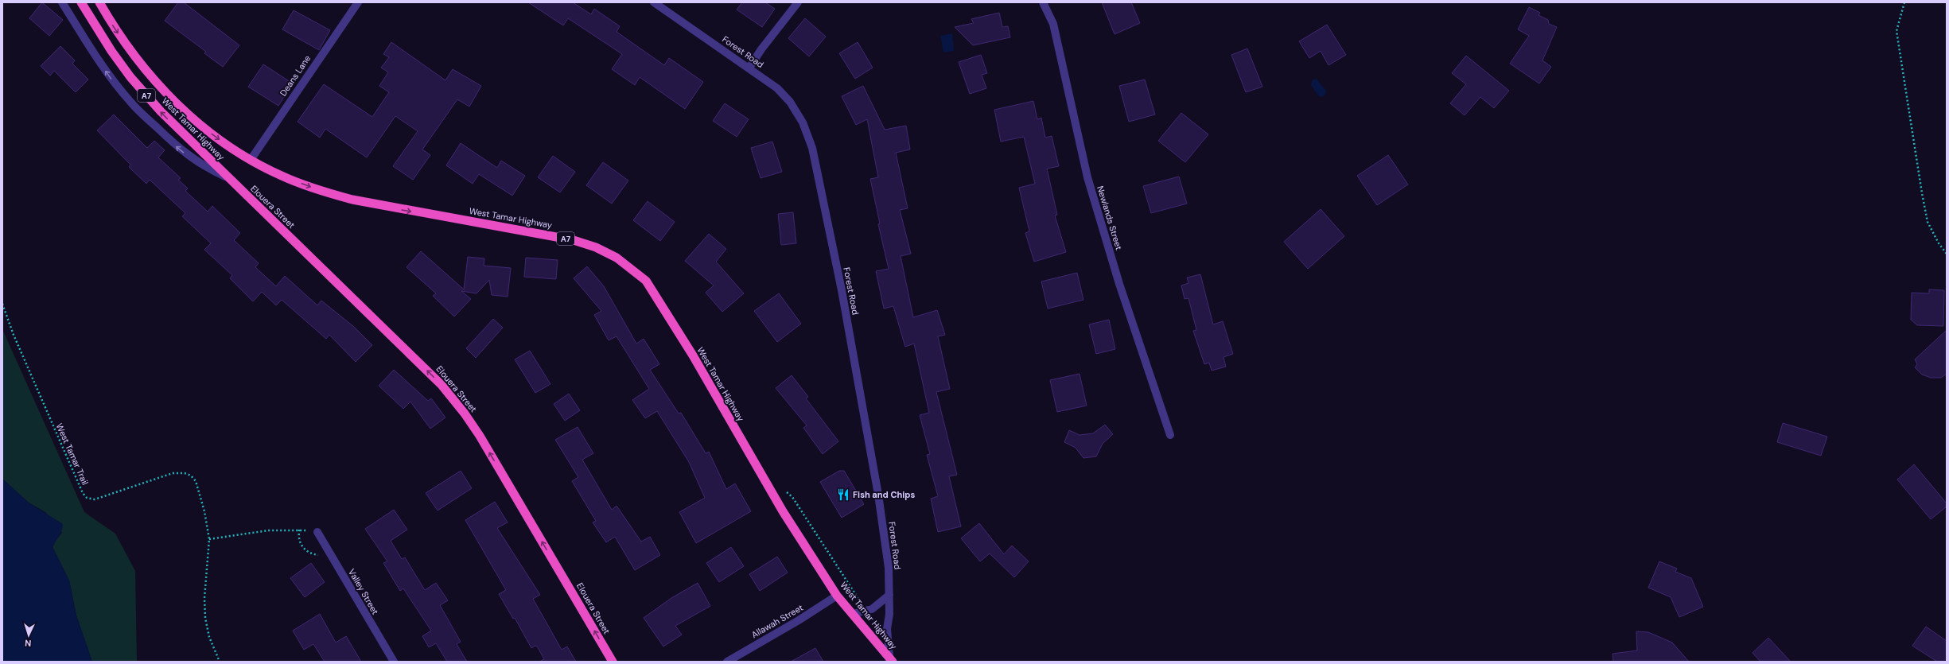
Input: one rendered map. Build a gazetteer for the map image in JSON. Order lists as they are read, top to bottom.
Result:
{
  "streets": {
    "highway": ["A7", "West Tamar Highway", "Elouera Street"],
    "street": [
      "Forest Road",
      "Deans Lane",
      "Newlands Street",
      "Valley Street",
      "Allawah Street"
    ],
    "path": ["West Tamar Trail"]
  },
  "crossings": [
    ["Forest Road", "West Tamar Highway"],
    ["Deans Lane", "West Tamar Highway"],
    ["West Tamar Highway", "Elouera Street"],
    ["West Tamar Highway", "Allawah Street"]
  ],
  "one_way": ["Elouera Street"],
  "places": {
    "restaurant": ["Fish and Chips"]
  },
  "north": "bottom"
}
